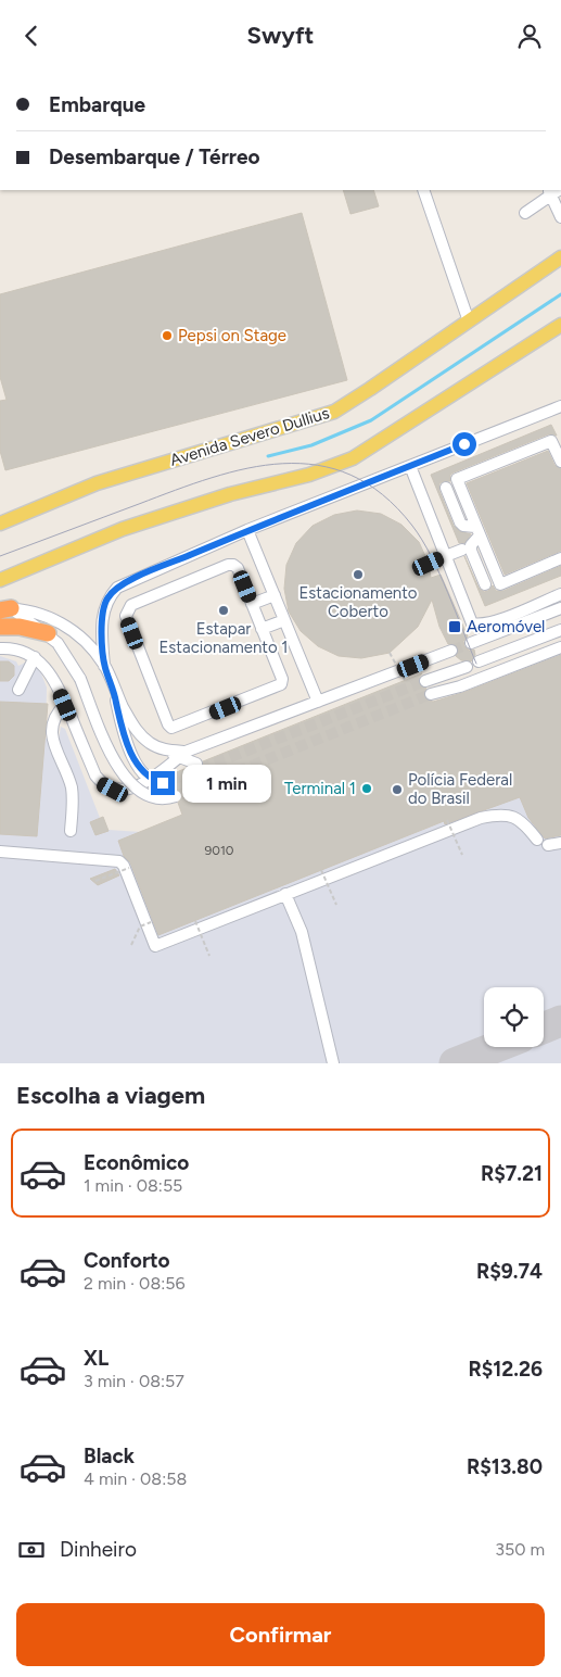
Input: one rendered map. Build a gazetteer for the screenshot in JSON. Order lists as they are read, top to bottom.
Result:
{
  "streets": {
    "main road": ["Avenida Severo Dullius"]
  },
  "places": {
    "other": [
      "Pepsi on Stage",
      "Estacionamento Coberto",
      "Estapar Estacionamento 1",
      "Terminal 1",
      "Polícia Federal do Brasil"
    ],
    "transit": ["Aeromóvel"]
  },
  "house_numbers": ["9010"],
  "page": {
    "header": "Swyft",
    "banner": ["Embarque", "Desembarque / Térreo"],
    "bubble": "1 min",
    "heading": "Escolha a viagem",
    "list": [
      {
        "name": "Econômico",
        "note": "1 min · 08:55",
        "value": "R$7.21"
      },
      {
        "name": "Conforto",
        "note": "2 min · 08:56",
        "value": "R$9.74"
      },
      {
        "name": "XL",
        "note": "3 min · 08:57",
        "value": "R$12.26"
      },
      {
        "name": "Black",
        "note": "4 min · 08:58",
        "value": "R$13.80"
      }
    ],
    "pay": ["Dinheiro", "350 m"],
    "buttons": "Confirmar"
  }
}
